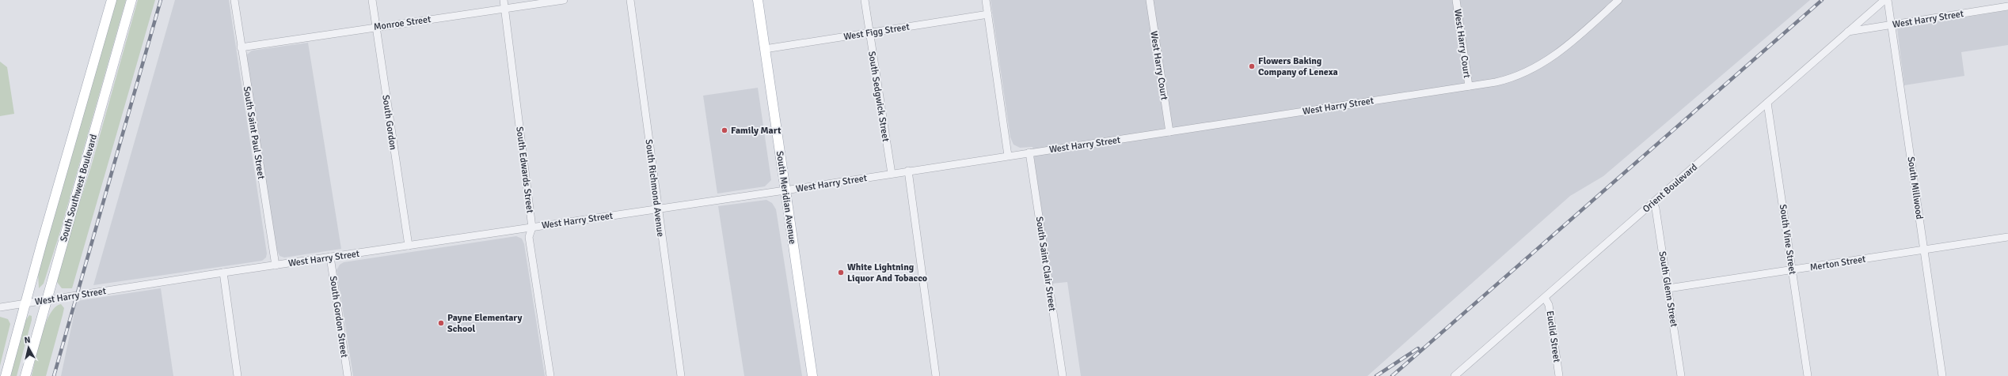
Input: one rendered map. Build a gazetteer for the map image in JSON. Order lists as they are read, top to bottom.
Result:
{
  "streets": {
    "main road": ["South Southwest Boulevard", "South Meridian Avenue"],
    "street": [
      "West Harry Street",
      "Monroe Street",
      "West Figg Street",
      "West Harry Court",
      "South Sedgwick Street",
      "South Gordon",
      "South Saint Paul Street",
      "South Edwards Street",
      "South Richmond Avenue",
      "Orient Boulevard",
      "South Millwood",
      "South Vine Street",
      "Merton Street",
      "South Saint Clair Street",
      "South Glenn Street",
      "South Gordon Street",
      "Euclid Street"
    ]
  },
  "crossings": [
    ["West Harry Street", "West Harry Court"],
    ["West Harry Street", "South Sedgwick Street"],
    ["West Harry Street", "South Gordon"],
    ["West Harry Street", "South Saint Paul Street"],
    ["West Harry Street", "South Edwards Street"],
    ["West Harry Street", "South Southwest Boulevard"],
    ["West Harry Street", "South Richmond Avenue"],
    ["West Harry Street", "Orient Boulevard"],
    ["West Harry Street", "South Millwood"],
    ["West Harry Street", "South Meridian Avenue"],
    ["West Harry Street", "South Saint Clair Street"],
    ["West Harry Street", "South Gordon Street"],
    ["Monroe Street", "South Gordon"],
    ["Monroe Street", "South Saint Paul Street"],
    ["Monroe Street", "South Edwards Street"],
    ["West Figg Street", "South Sedgwick Street"],
    ["West Figg Street", "South Meridian Avenue"],
    ["Orient Boulevard", "South Vine Street"],
    ["Orient Boulevard", "South Glenn Street"],
    ["Orient Boulevard", "Euclid Street"],
    ["South Millwood", "Merton Street"],
    ["South Vine Street", "Merton Street"],
    ["Merton Street", "South Glenn Street"]
  ],
  "places": [
    "Flowers Baking Company of Lenexa",
    "Family Mart",
    "White Lightning Liquor And Tobacco",
    "Payne Elementary School"
  ],
  "north": "top"
}
